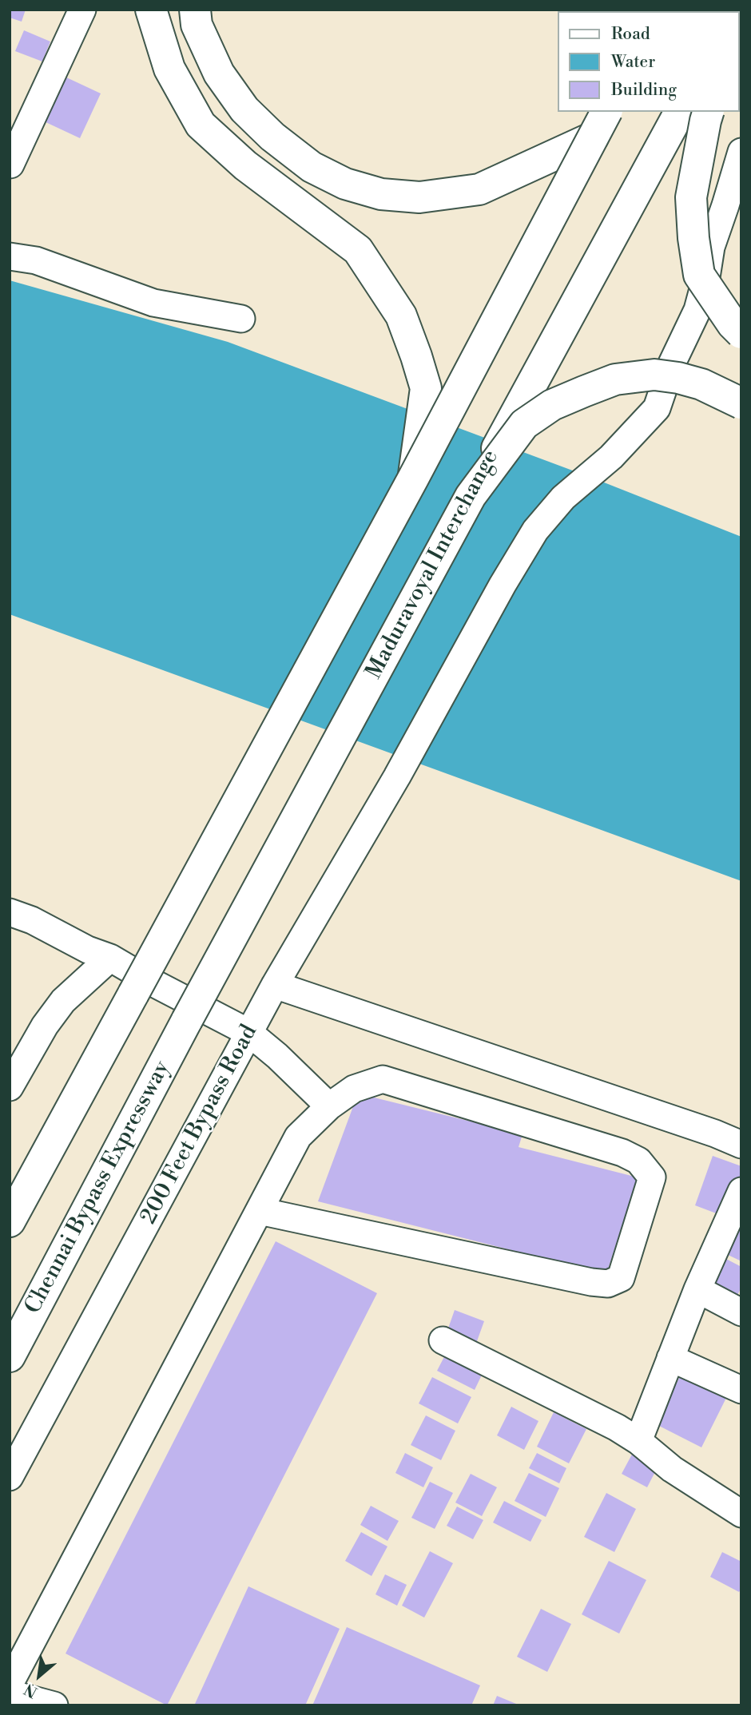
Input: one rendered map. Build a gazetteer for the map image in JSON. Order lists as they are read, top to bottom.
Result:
{
  "streets": {
    "highway": ["Maduravoyal Interchange", "Chennai Bypass Expressway"],
    "street": ["200 Feet Bypass Road"]
  },
  "crossings": [
    ["Maduravoyal Interchange", "Chennai Bypass Expressway"]
  ],
  "legend": ["Road", "Water", "Building"],
  "north": "bottom left"
}
